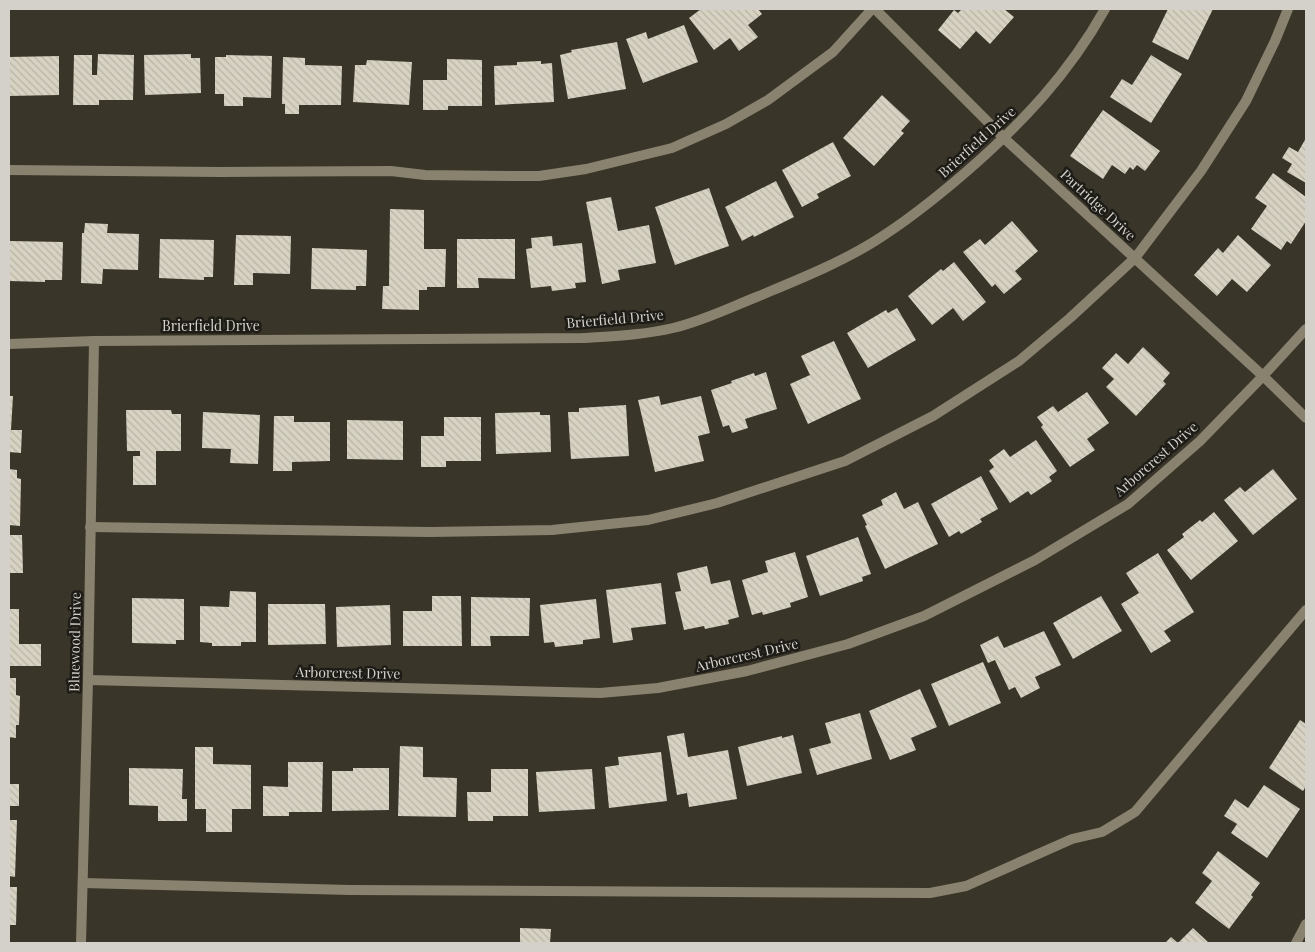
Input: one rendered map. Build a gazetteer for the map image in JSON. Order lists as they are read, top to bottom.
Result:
{
  "streets": {
    "street": [
      "Brierfield Drive",
      "Partridge Drive",
      "Arborcrest Drive",
      "Bluewood Drive"
    ]
  },
  "crossings": [
    ["Brierfield Drive", "Partridge Drive"],
    ["Brierfield Drive", "Bluewood Drive"],
    ["Partridge Drive", "Arborcrest Drive"],
    ["Arborcrest Drive", "Bluewood Drive"]
  ]
}
